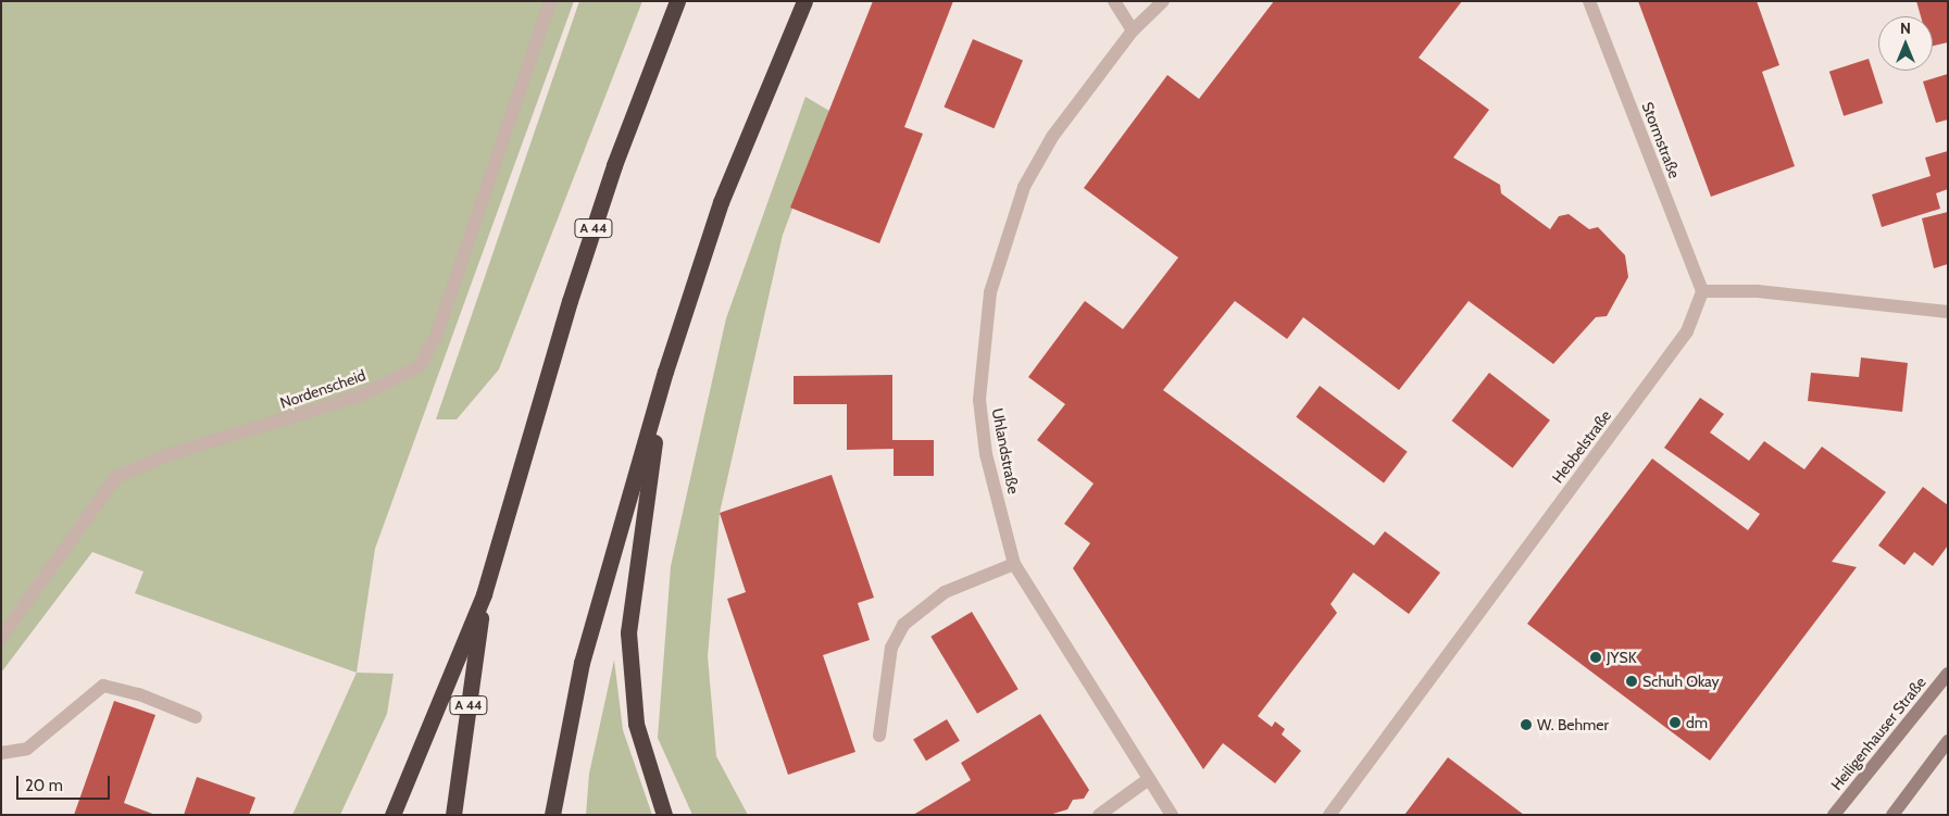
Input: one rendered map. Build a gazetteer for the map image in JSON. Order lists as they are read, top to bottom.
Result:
{
  "streets": {
    "highway": ["A 44"],
    "main road": ["Heiligenhauser Straße"],
    "street": [
      "Stormstraße",
      "Nordenscheid",
      "Hebbelstraße",
      "Uhlandstraße"
    ]
  },
  "crossings": [
    ["Stormstraße", "Hebbelstraße"]
  ],
  "places": [
    "JYSK",
    "Schuh Okay",
    "dm",
    "W. Behmer"
  ],
  "scale_bar": "20 m",
  "north": "top"
}
